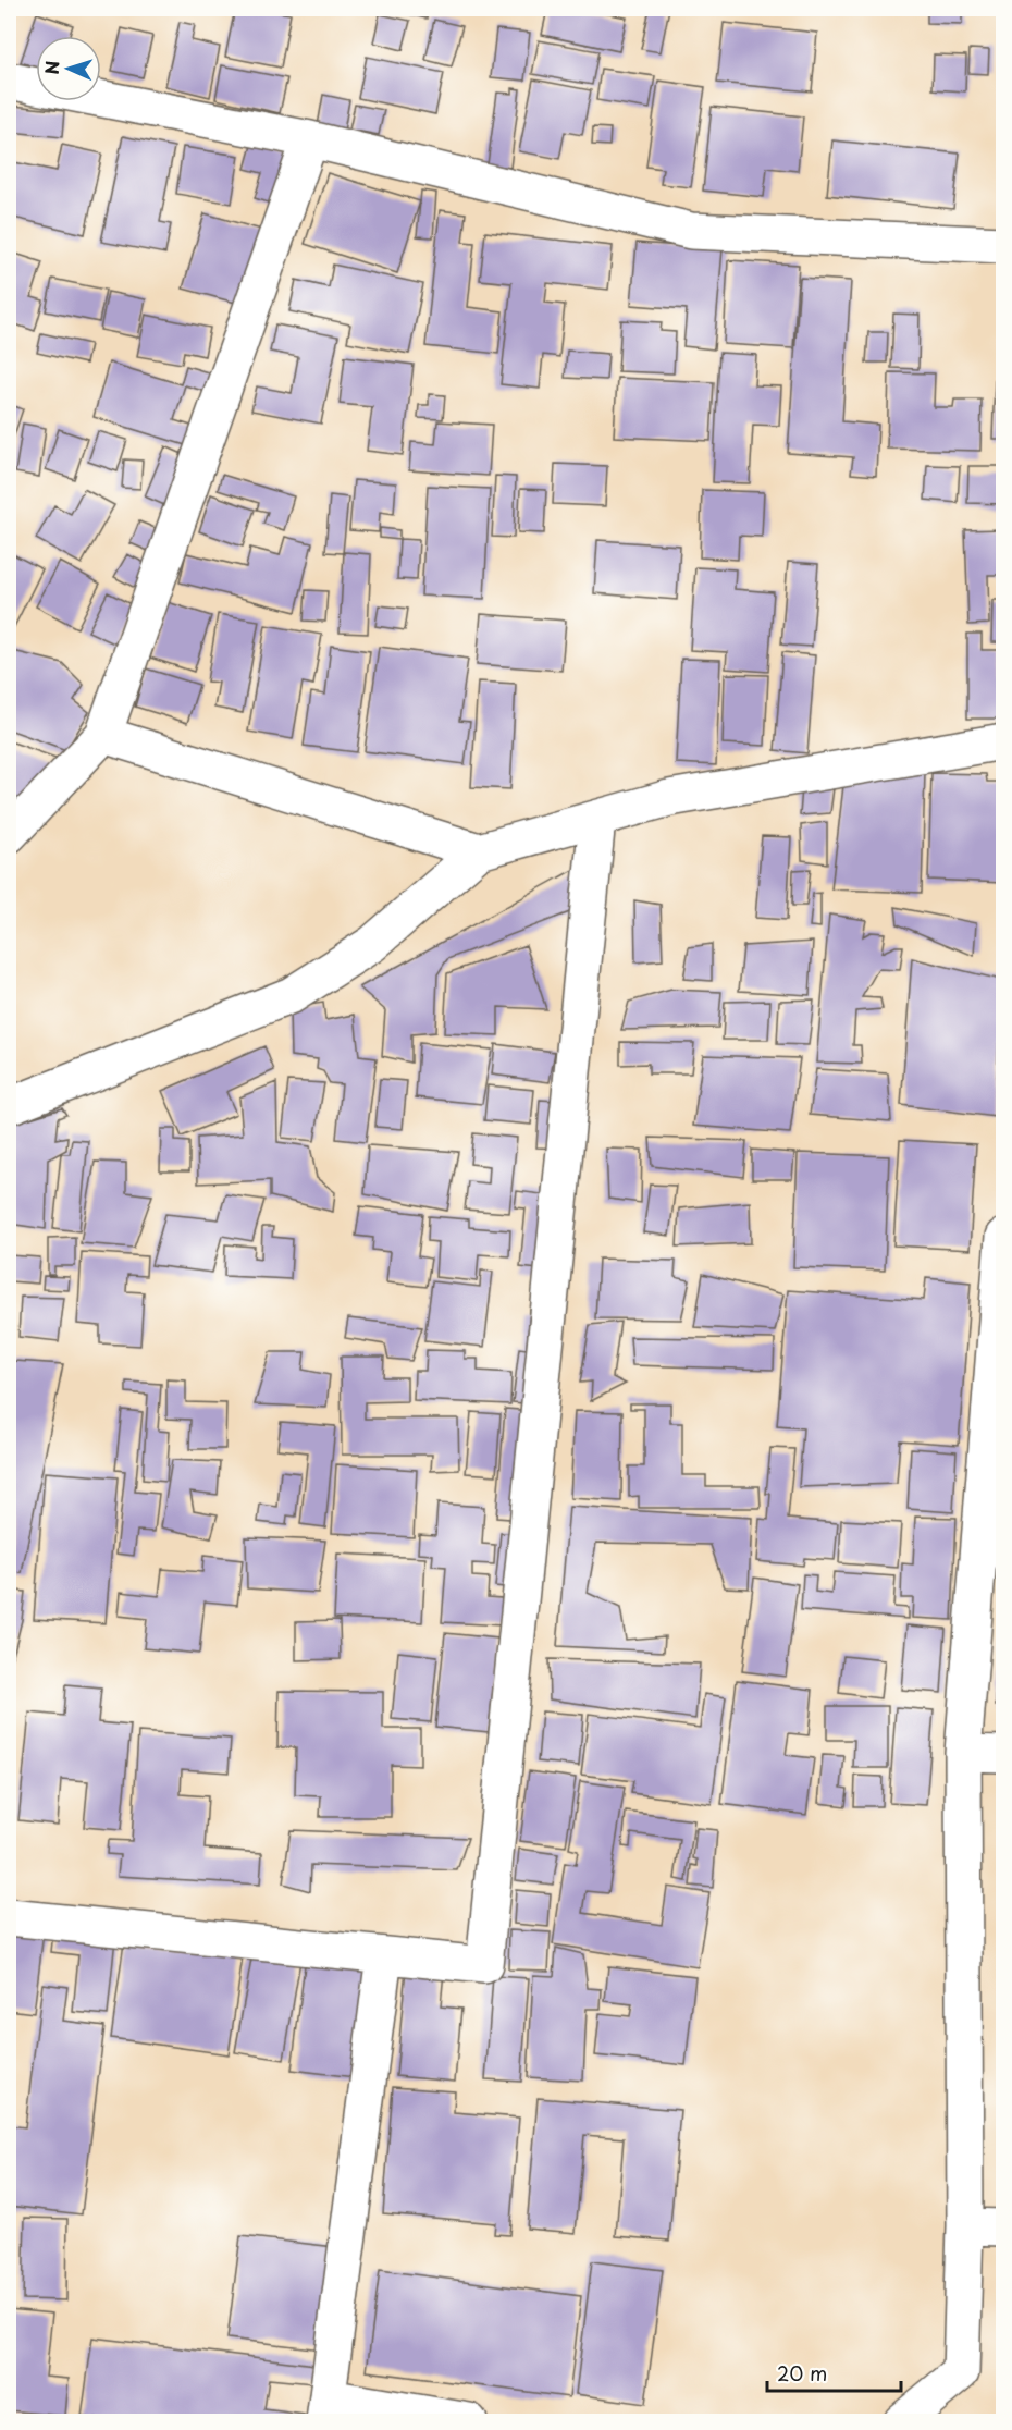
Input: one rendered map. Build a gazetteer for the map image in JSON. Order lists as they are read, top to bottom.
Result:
{
  "scale_bar": "20 m",
  "north": "left"
}
